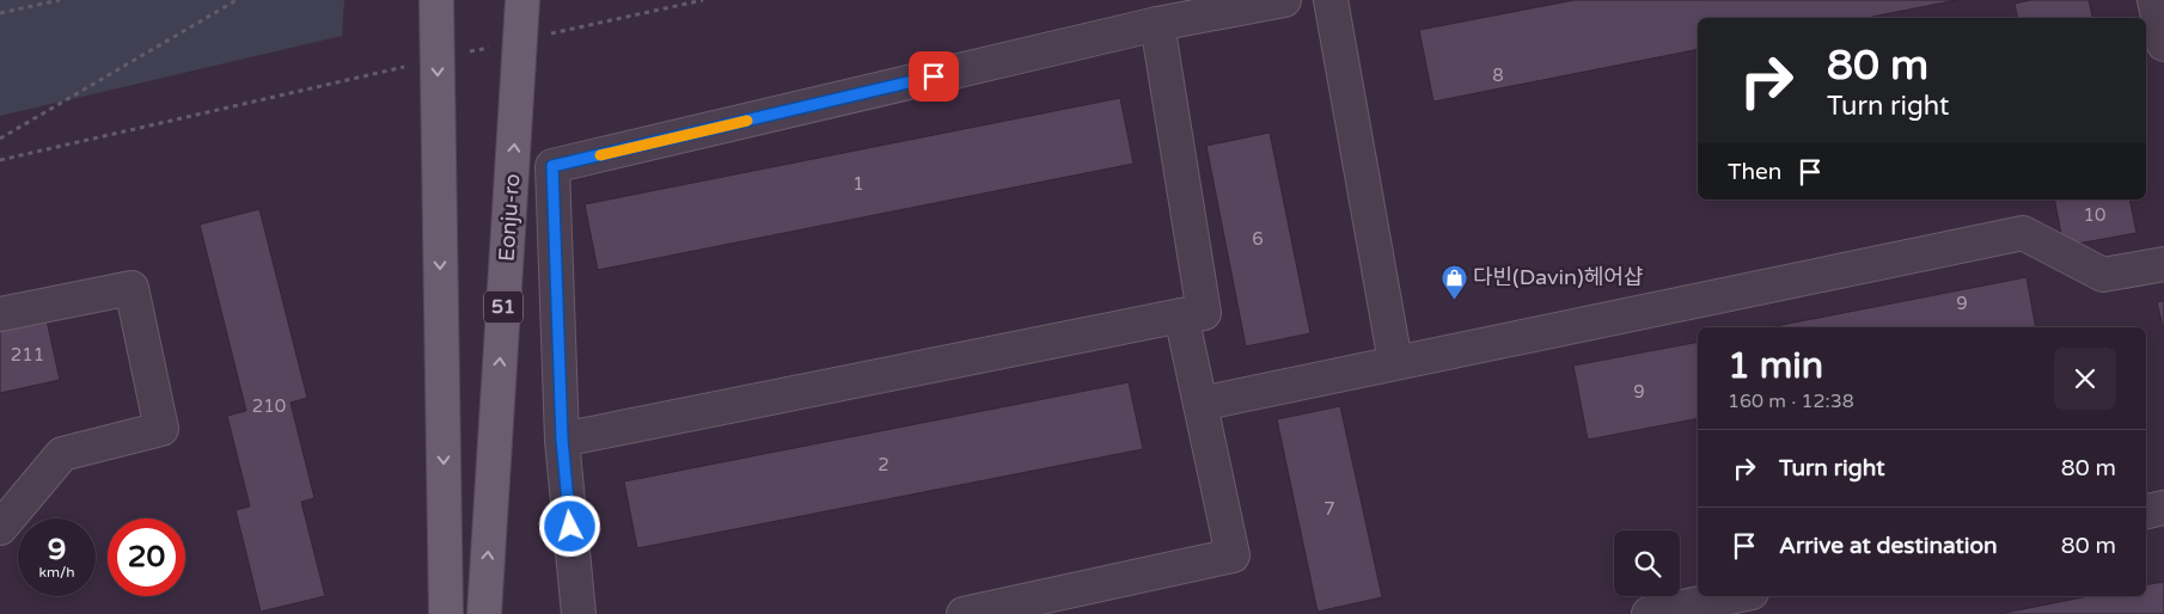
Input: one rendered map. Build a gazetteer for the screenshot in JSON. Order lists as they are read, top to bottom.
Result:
{
  "streets": {
    "main road": ["Eonju-ro", "51"]
  },
  "places": {
    "shop": ["다빈(Davin)헤어샵"]
  },
  "house_numbers": [
    "8",
    "1",
    "10",
    "6",
    "9",
    "211",
    "9",
    "210",
    "2",
    "7"
  ],
  "page": {
    "turn": ["80 m", "Turn right"],
    "then": "Then",
    "heading": ["1 min", "160 m · 12:38"],
    "list": [
      {
        "name": "Turn right",
        "value": "80 m"
      },
      {
        "name": "Arrive at destination",
        "value": "80 m"
      }
    ],
    "speed": "9 km/h",
    "limit": "20"
  }
}
